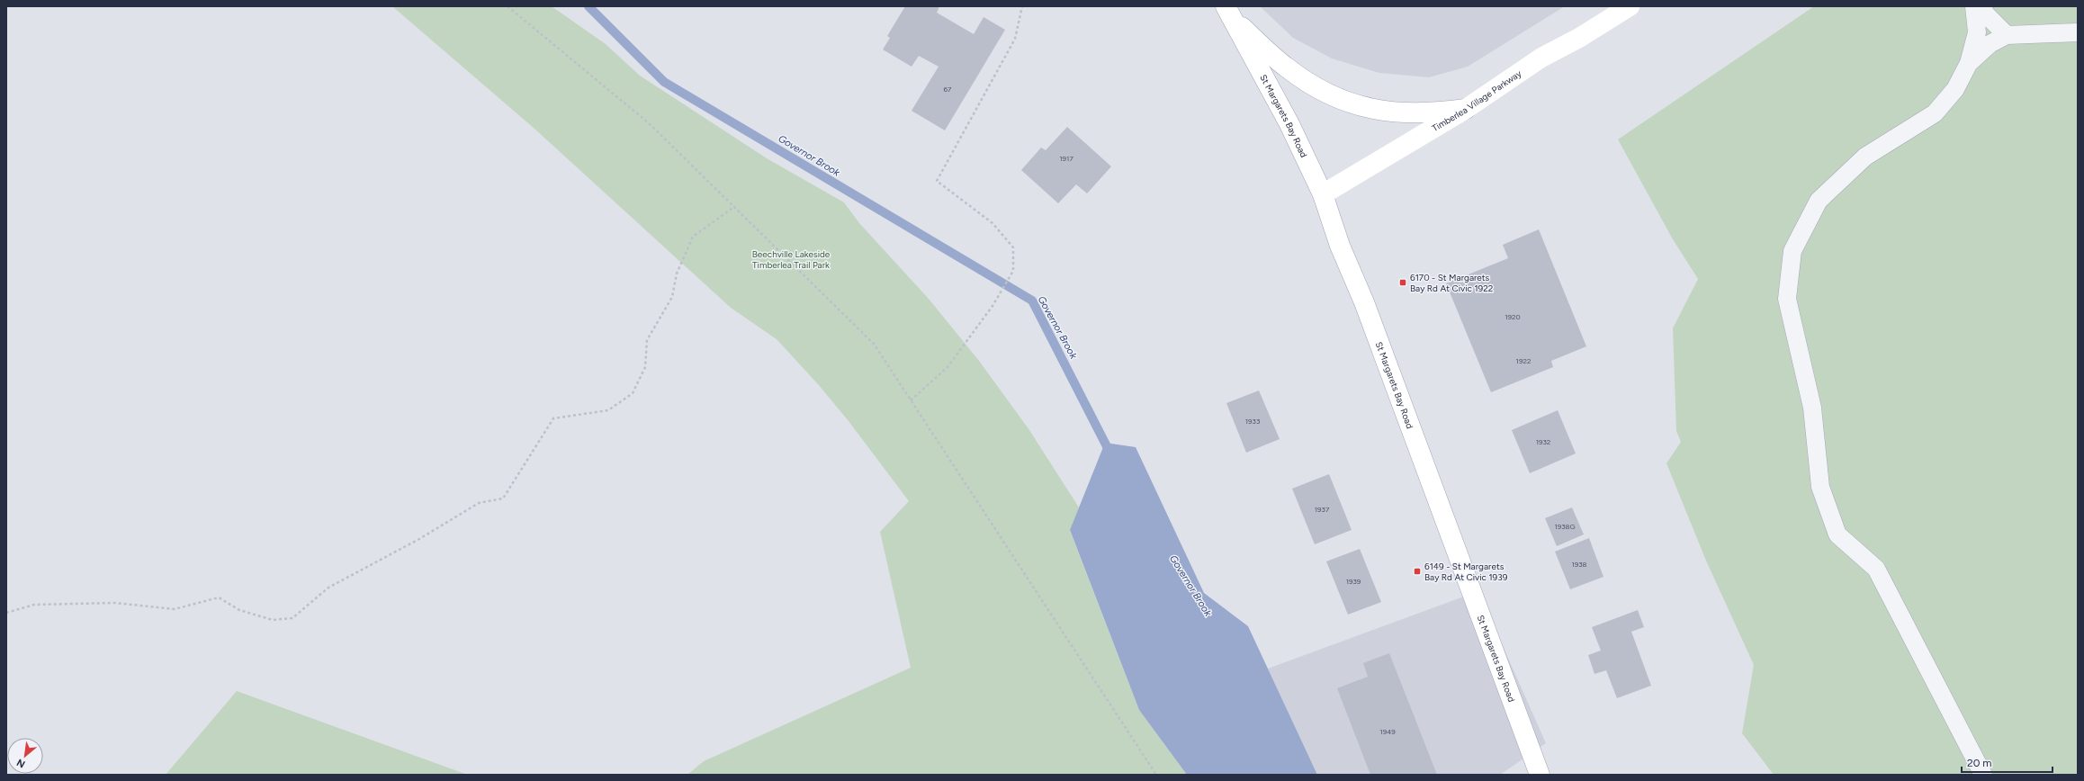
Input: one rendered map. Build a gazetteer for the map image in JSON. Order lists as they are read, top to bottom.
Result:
{
  "streets": {
    "main road": ["Timberlea Village Parkway", "St Margarets Bay Road"]
  },
  "crossings": [
    ["Timberlea Village Parkway", "St Margarets Bay Road"]
  ],
  "water": ["Governor Brook"],
  "parks": ["Beechville Lakeside Timberlea Trail Park"],
  "places": {
    "transit": ["6170 - St Margarets Bay Rd At Civic 1922", "6149 - St Margarets Bay Rd At Civic 1939"]
  },
  "house_numbers": [
    "67",
    "1917",
    "1920",
    "1922",
    "1933",
    "1932",
    "1937",
    "1938G",
    "1938",
    "1939",
    "1949"
  ],
  "scale_bar": "20 m",
  "north": "bottom left"
}
